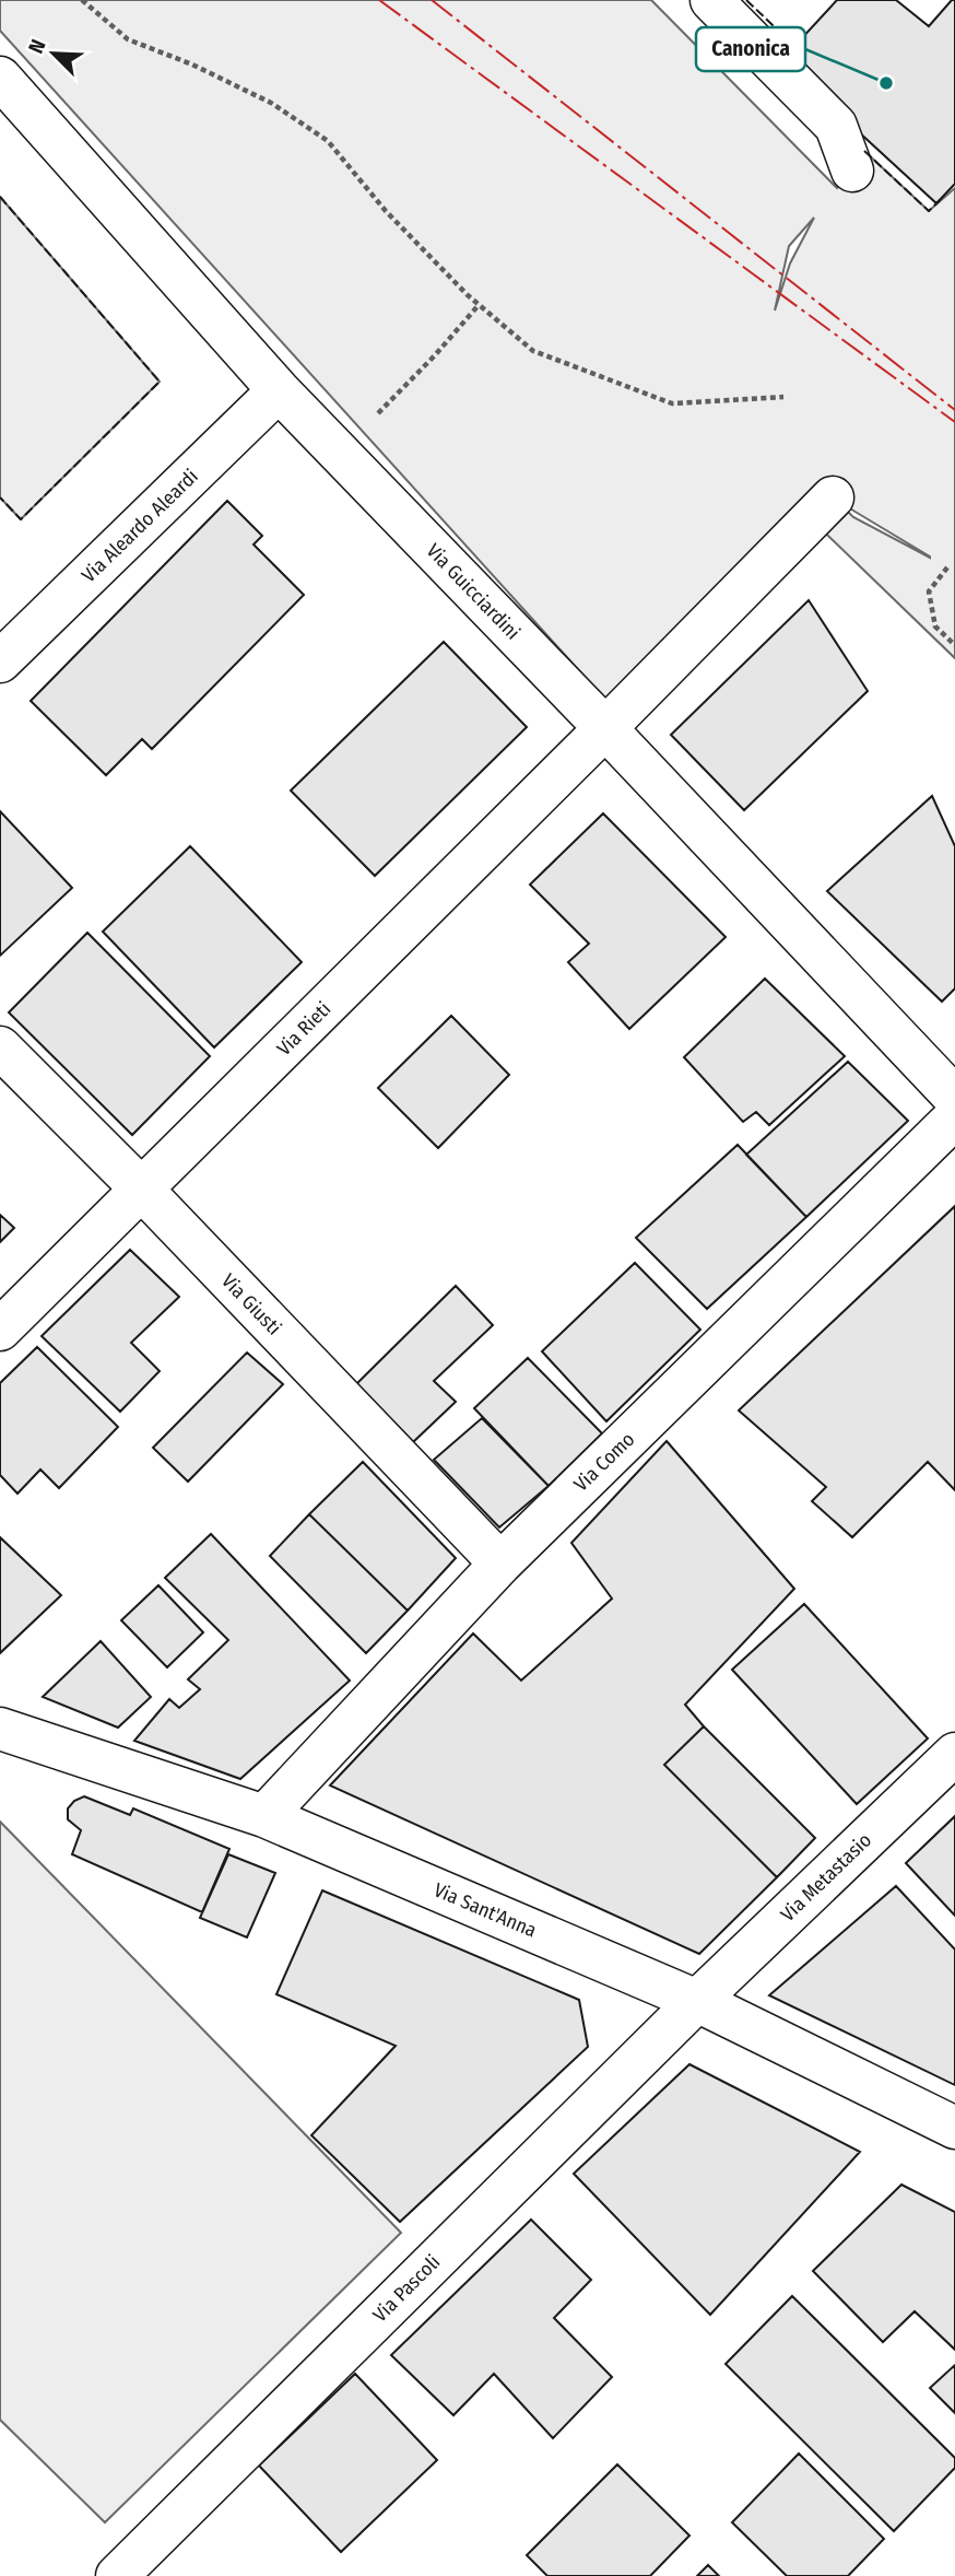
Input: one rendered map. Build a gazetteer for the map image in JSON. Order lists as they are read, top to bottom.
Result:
{
  "streets": {
    "street": [
      "Via Aleardo Aleardi",
      "Via Guicciardini",
      "Via Rieti",
      "Via Giusti",
      "Via Como",
      "Via Metastasio",
      "Via Sant'Anna",
      "Via Pascoli"
    ]
  },
  "crossings": [
    ["Via Aleardo Aleardi", "Via Guicciardini"],
    ["Via Guicciardini", "Via Rieti"],
    ["Via Rieti", "Via Giusti"],
    ["Via Giusti", "Via Como"],
    ["Via Como", "Via Sant'Anna"],
    ["Via Metastasio", "Via Sant'Anna"],
    ["Via Metastasio", "Via Pascoli"],
    ["Via Sant'Anna", "Via Pascoli"]
  ],
  "places": ["Canonica"],
  "north": "top left"
}
